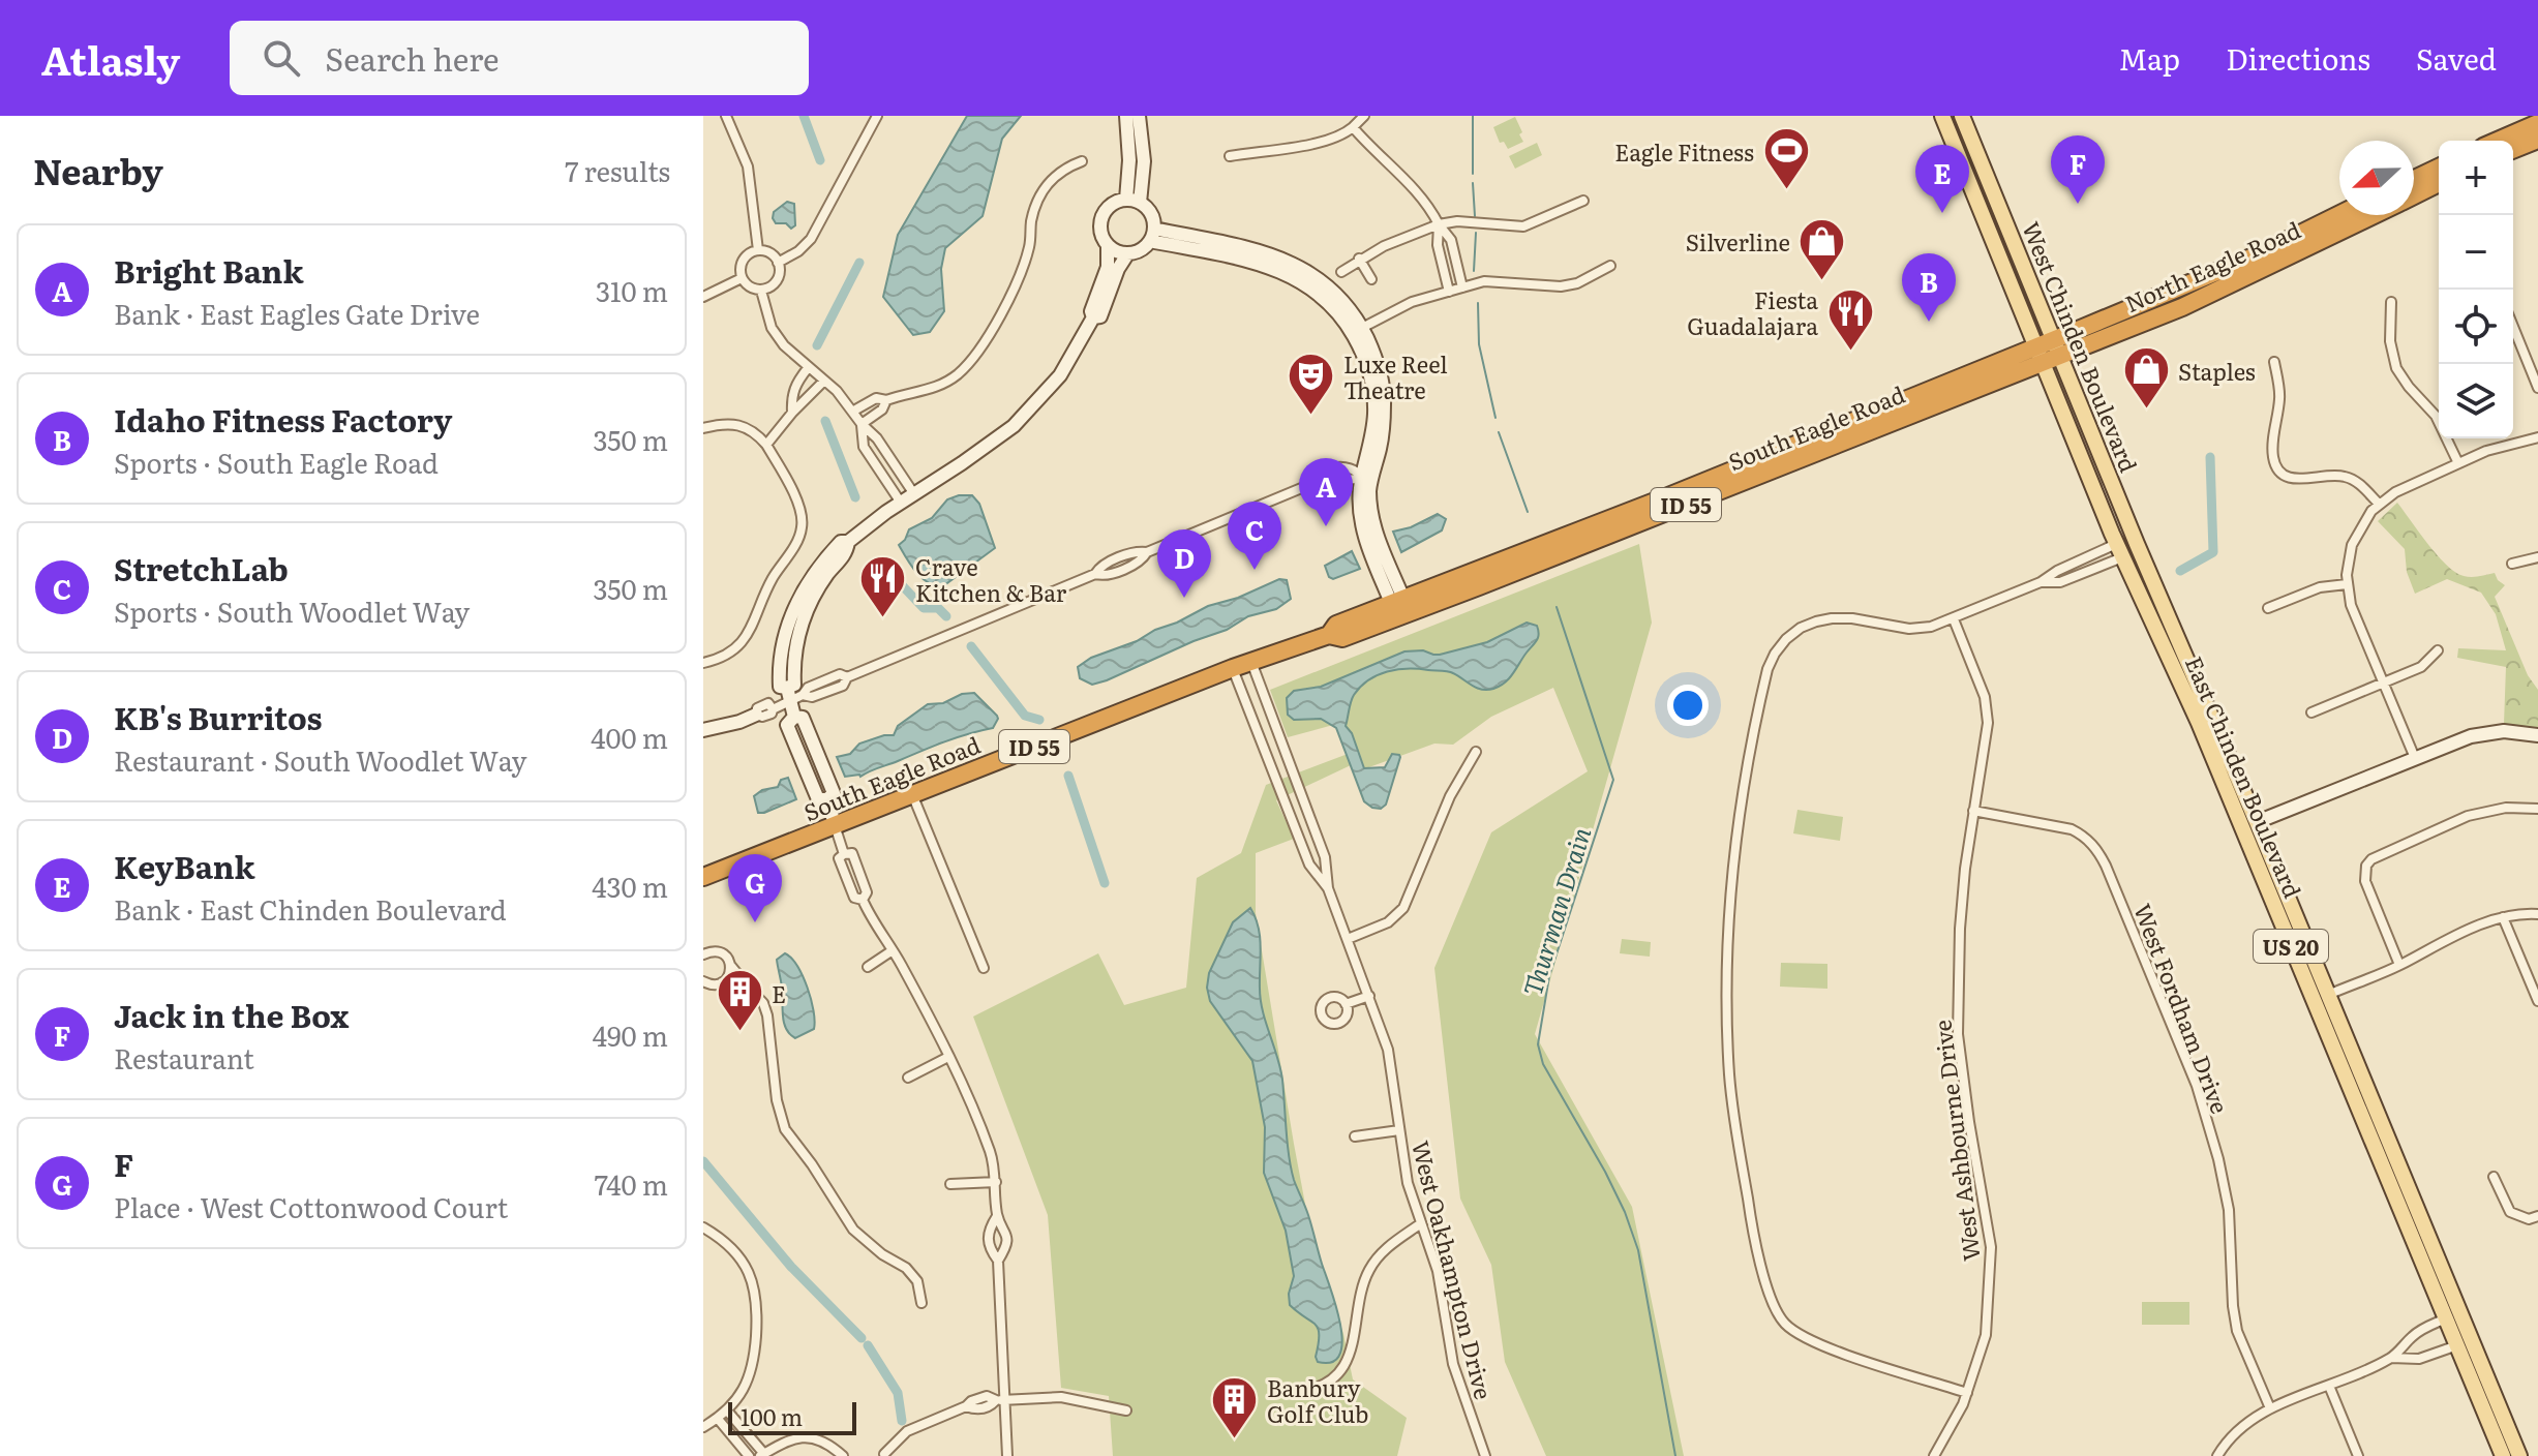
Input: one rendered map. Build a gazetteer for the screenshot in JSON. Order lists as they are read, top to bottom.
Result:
{
  "streets": {
    "highway": ["North Eagle Road", "South Eagle Road", "ID 55"],
    "main road": ["West Chinden Boulevard", "East Chinden Boulevard", "US 20"],
    "street": ["West Fordham Drive", "West Ashbourne Drive", "West Oakhampton Drive"]
  },
  "crossings": [
    ["North Eagle Road", "West Chinden Boulevard"],
    ["North Eagle Road", "South Eagle Road"],
    ["North Eagle Road", "East Chinden Boulevard"],
    ["West Chinden Boulevard", "East Chinden Boulevard"],
    ["South Eagle Road", "East Chinden Boulevard"],
    ["South Eagle Road", "West Oakhampton Drive"],
    ["West Fordham Drive", "West Ashbourne Drive"]
  ],
  "water": ["Thurman Drain"],
  "places": {
    "sports": ["Eagle Fitness"],
    "shop": ["Silverline", "Staples"],
    "restaurant": ["Fiesta Guadalajara", "Crave Kitchen & Bar"],
    "theatre": ["Luxe Reel Theatre"],
    "building": ["E", "Banbury Golf Club"]
  },
  "scale_bar": "100 m",
  "north": "left",
  "page": {
    "header": "Atlasly",
    "search": "Search here",
    "nav": ["Map", "Directions", "Saved"],
    "heading": ["Nearby", "7 results"],
    "pins": [
      "F",
      "E",
      "B",
      "A",
      "C",
      "D",
      "G"
    ],
    "map_buttons": ["+", "−"],
    "list": [
      {
        "mark": "A",
        "name": "Bright Bank",
        "note": "Bank · East Eagles Gate Drive",
        "value": "310 m"
      },
      {
        "mark": "B",
        "name": "Idaho Fitness Factory",
        "note": "Sports · South Eagle Road",
        "value": "350 m"
      },
      {
        "mark": "C",
        "name": "StretchLab",
        "note": "Sports · South Woodlet Way",
        "value": "350 m"
      },
      {
        "mark": "D",
        "name": "KB's Burritos",
        "note": "Restaurant · South Woodlet Way",
        "value": "400 m"
      },
      {
        "mark": "E",
        "name": "KeyBank",
        "note": "Bank · East Chinden Boulevard",
        "value": "430 m"
      },
      {
        "mark": "F",
        "name": "Jack in the Box",
        "note": "Restaurant",
        "value": "490 m"
      },
      {
        "mark": "G",
        "name": "F",
        "note": "Place · West Cottonwood Court",
        "value": "740 m"
      }
    ],
    "scale": "100 m"
  }
}
